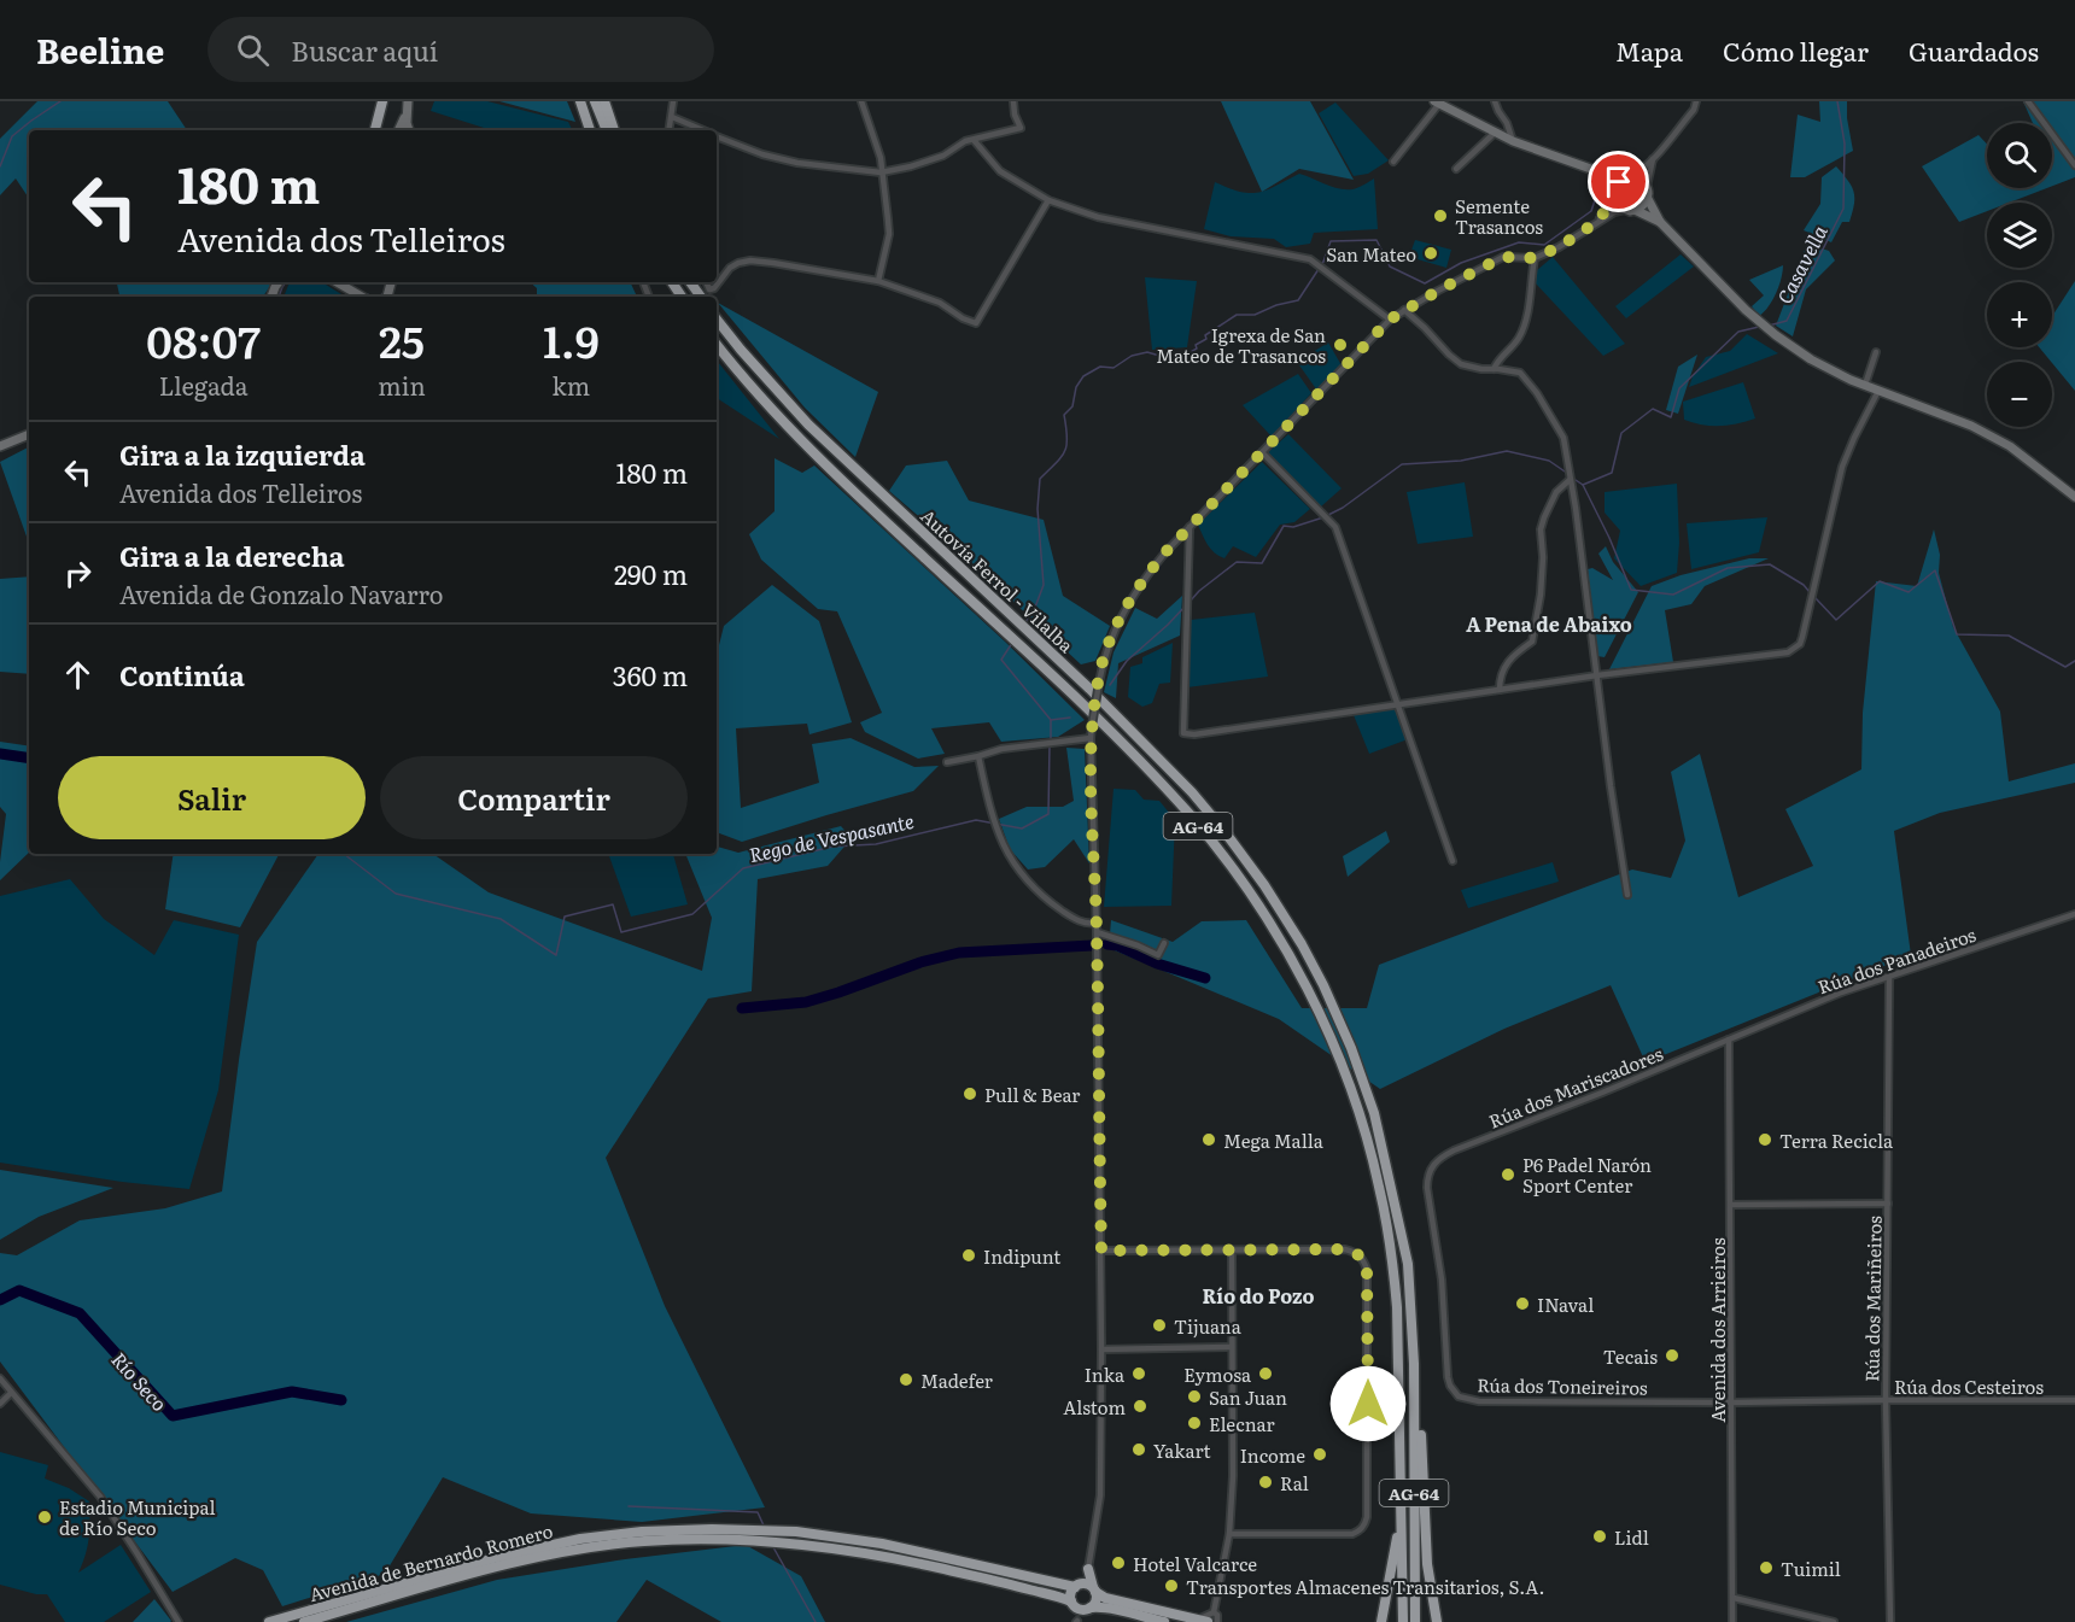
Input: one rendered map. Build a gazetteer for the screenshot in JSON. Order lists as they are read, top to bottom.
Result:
{
  "streets": {
    "highway": ["Autovía Ferrol - Vilalba", "AG-64", "Avenida de Bernardo Romero"],
    "street": [
      "Rúa dos Panadeiros",
      "Rúa dos Mariscadores",
      "Rúa dos Mariñeiros",
      "Avenida dos Arrieiros",
      "Rúa dos Toneireiros",
      "Rúa dos Cesteiros"
    ]
  },
  "crossings": [
    ["Rúa dos Panadeiros", "Rúa dos Mariscadores"],
    ["Rúa dos Panadeiros", "Rúa dos Mariñeiros"],
    ["Rúa dos Panadeiros", "Avenida dos Arrieiros"],
    ["Rúa dos Mariscadores", "Avenida dos Arrieiros"],
    ["Rúa dos Mariscadores", "Rúa dos Toneireiros"],
    ["Rúa dos Mariñeiros", "Rúa dos Cesteiros"],
    ["Avenida dos Arrieiros", "Rúa dos Toneireiros"],
    ["Avenida dos Arrieiros", "Rúa dos Cesteiros"],
    ["Rúa dos Toneireiros", "Rúa dos Cesteiros"]
  ],
  "districts": ["A Pena de Abaixo", "Río do Pozo"],
  "water": ["Casavella", "Rego de Vespasante", "Río Seco"],
  "places": [
    "Semente Trasancos",
    "San Mateo",
    "Igrexa de San Mateo de Trasancos",
    "Pull & Bear",
    "Mega Malla",
    "Terra Recicla",
    "P6 Padel Narón Sport Center",
    "Indipunt",
    "INaval",
    "Tijuana",
    "Tecais",
    "Inka",
    "Eymosa",
    "Madefer",
    "San Juan",
    "Alstom",
    "Elecnar",
    "Yakart",
    "Income",
    "Ral",
    "Estadio Municipal de Río Seco",
    "Lidl",
    "Hotel Valcarce",
    "Tuimil",
    "Transportes Almacenes Transitarios, S.A."
  ],
  "page": {
    "header": "Beeline",
    "search": "Buscar aquí",
    "nav": ["Mapa", "Cómo llegar", "Guardados"],
    "map_buttons": ["+", "−"],
    "turn": ["180 m", "Avenida dos Telleiros"],
    "eta": [
      "08:07",
      "Llegada",
      "25",
      "min",
      "1.9",
      "km"
    ],
    "list": [
      {
        "name": "Gira a la izquierda",
        "note": "Avenida dos Telleiros",
        "value": "180 m"
      },
      {
        "name": "Gira a la derecha",
        "note": "Avenida de Gonzalo Navarro",
        "value": "290 m"
      },
      {
        "name": "Continúa",
        "value": "360 m"
      }
    ],
    "buttons": ["Salir", "Compartir"]
  }
}
